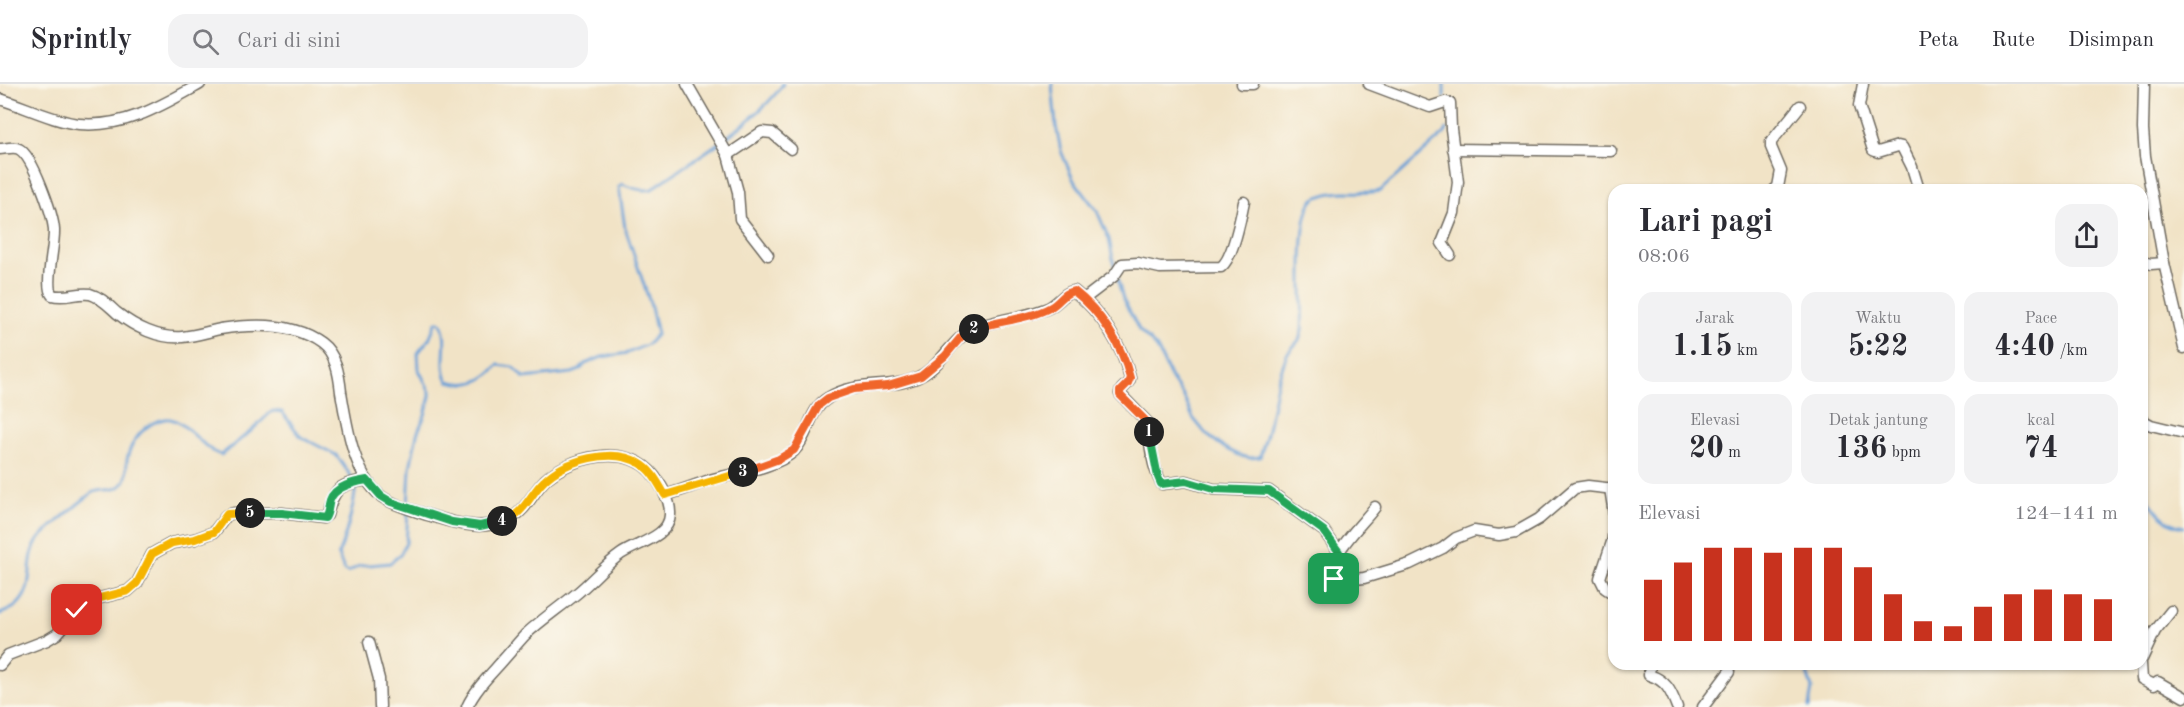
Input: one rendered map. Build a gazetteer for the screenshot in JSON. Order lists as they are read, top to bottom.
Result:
{
  "page": {
    "header": "Sprintly",
    "search": "Cari di sini",
    "nav": ["Peta", "Rute", "Disimpan"],
    "heading": ["Lari pagi", "08:06"],
    "stats": [
      ["Jarak", "1.15 km"],
      ["Waktu", "5:22"],
      ["Pace", "4:40 /km"],
      ["Elevasi", "20 m"],
      ["Detak jantung", "136 bpm"],
      ["kcal", "74"]
    ],
    "pins": [
      "2",
      "1",
      "3",
      "5",
      "4"
    ],
    "chart": ["Elevasi", "124–141 m"]
  }
}
